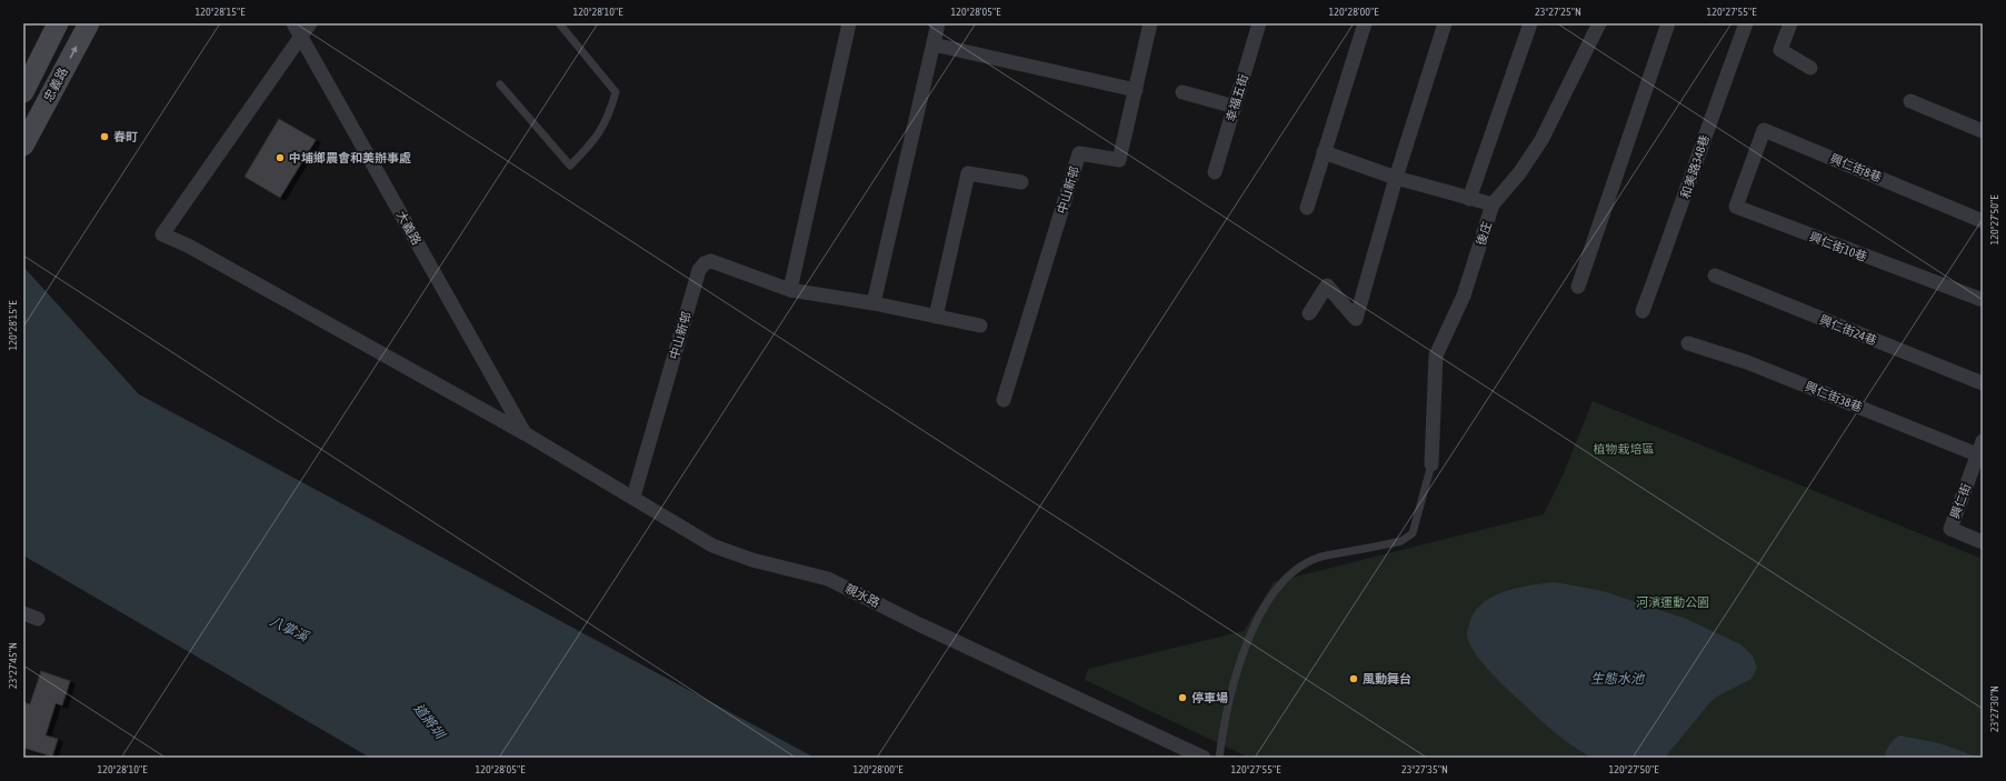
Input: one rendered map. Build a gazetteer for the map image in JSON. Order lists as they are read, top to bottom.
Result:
{
  "streets": {
    "street": [
      "忠義路",
      "幸福五街",
      "和美路348巷",
      "興仁街8巷",
      "中山新邨",
      "大義路",
      "後庄",
      "興仁街10巷",
      "興仁街24巷",
      "興仁街38巷",
      "興仁街",
      "親水路"
    ]
  },
  "crossings": [
    ["興仁街8巷", "興仁街10巷"],
    ["中山新邨", "親水路"],
    ["大義路", "親水路"],
    ["興仁街38巷", "興仁街"]
  ],
  "water": ["八掌溪", "生態水池", "道將圳"],
  "parks": ["植物栽培區", "河濱運動公園"],
  "places": [
    "春町",
    "中埔鄉農會和美辦事處",
    "風動舞台",
    "停車場"
  ],
  "coordinates": [
    "120°28'15\"E",
    "120°28'10\"E",
    "120°28'05\"E",
    "120°28'00\"E",
    "23°27'25\"N",
    "120°27'55\"E",
    "120°27'50\"E",
    "23°27'45\"N",
    "23°27'30\"N",
    "23°27'35\"N"
  ]
}
